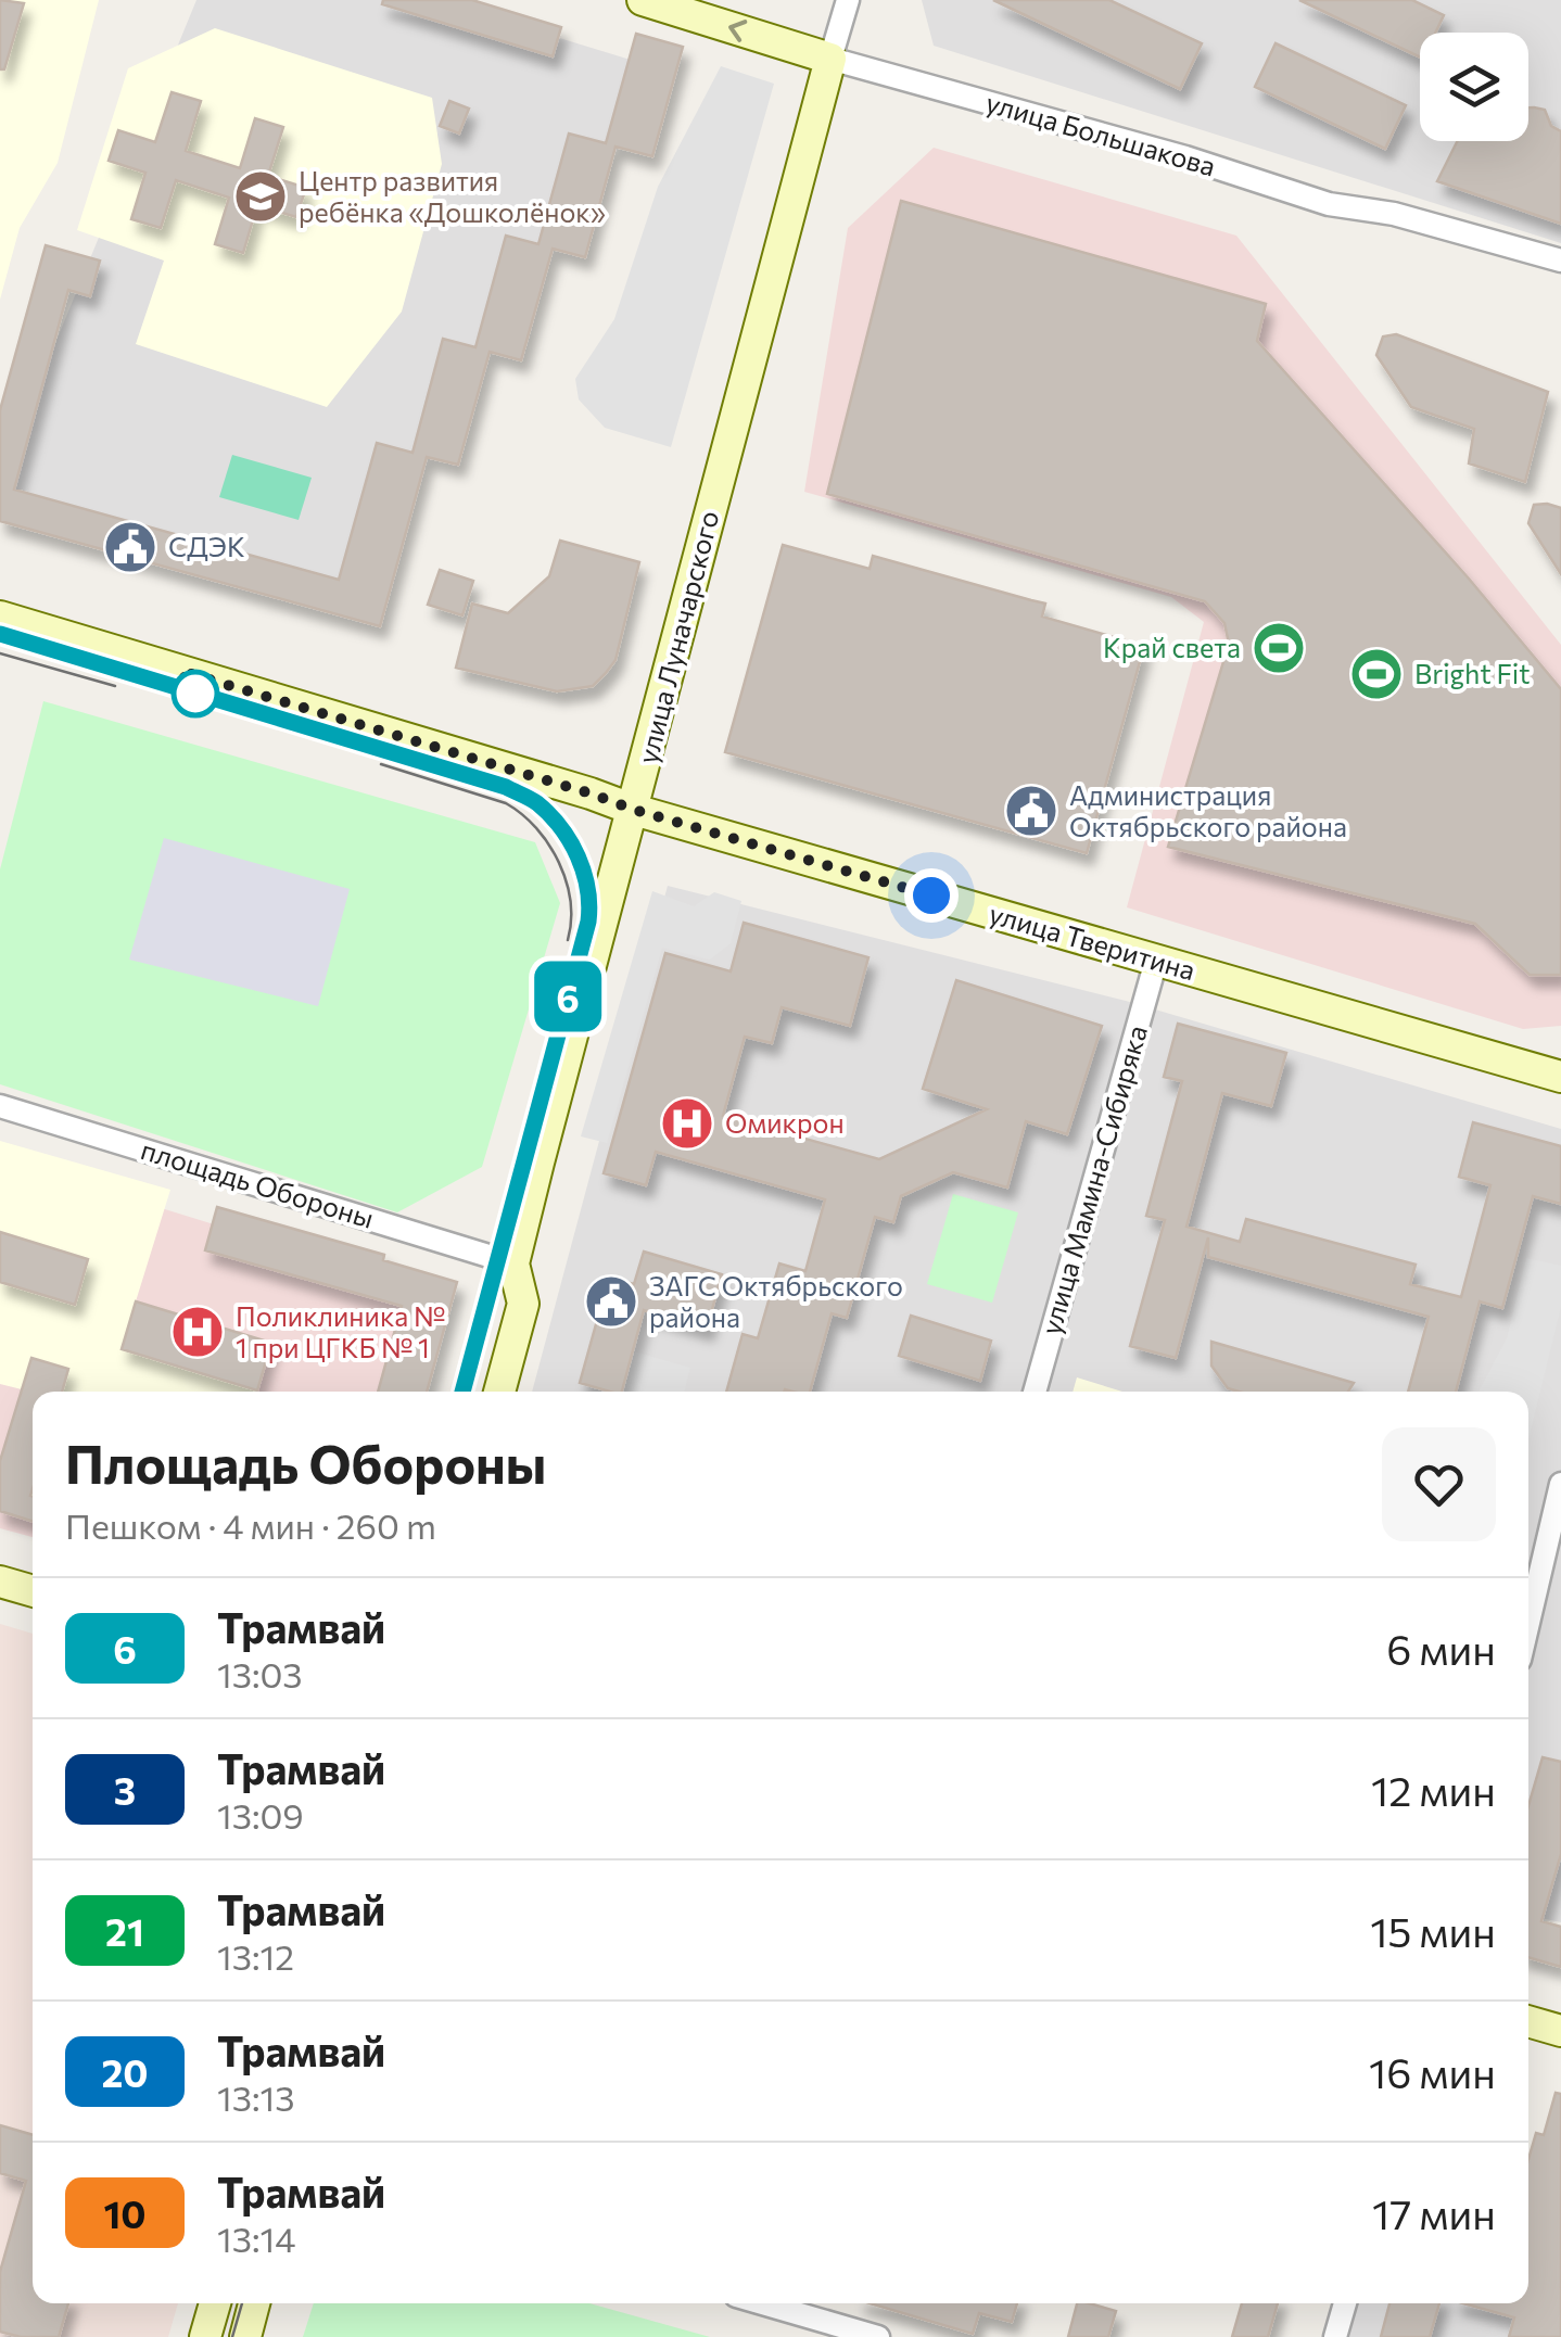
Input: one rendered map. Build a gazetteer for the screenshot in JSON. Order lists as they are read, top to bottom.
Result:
{
  "streets": {
    "street": [
      "улица Большакова",
      "улица Луначарского",
      "улица Тверитина",
      "улица Мамина-Сибиряка",
      "площадь Обороны"
    ]
  },
  "crossings": [
    ["улица Большакова", "улица Луначарского"],
    ["улица Луначарского", "улица Тверитина"],
    ["улица Луначарского", "площадь Обороны"],
    ["улица Тверитина", "улица Мамина-Сибиряка"]
  ],
  "places": {
    "school or university": ["Центр развития ребёнка «Дошколёнок»"],
    "public building": ["СДЭК", "Администрация Октябрьского района", "ЗАГС Октябрьского района"],
    "sports": ["Край света", "Bright Fit"],
    "hospital": ["Омикрон", "Поликлиника № 1 при ЦГКБ № 1"]
  },
  "lines": ["tram line 6"],
  "page": {
    "on_map": "6",
    "heading": ["Площадь Обороны", "Пешком · 4 мин · 260 m"],
    "list": [
      {
        "mark": "6",
        "name": "Трамвай",
        "note": "13:03",
        "value": "6 мин"
      },
      {
        "mark": "3",
        "name": "Трамвай",
        "note": "13:09",
        "value": "12 мин"
      },
      {
        "mark": "21",
        "name": "Трамвай",
        "note": "13:12",
        "value": "15 мин"
      },
      {
        "mark": "20",
        "name": "Трамвай",
        "note": "13:13",
        "value": "16 мин"
      },
      {
        "mark": "10",
        "name": "Трамвай",
        "note": "13:14",
        "value": "17 мин"
      }
    ]
  }
}
